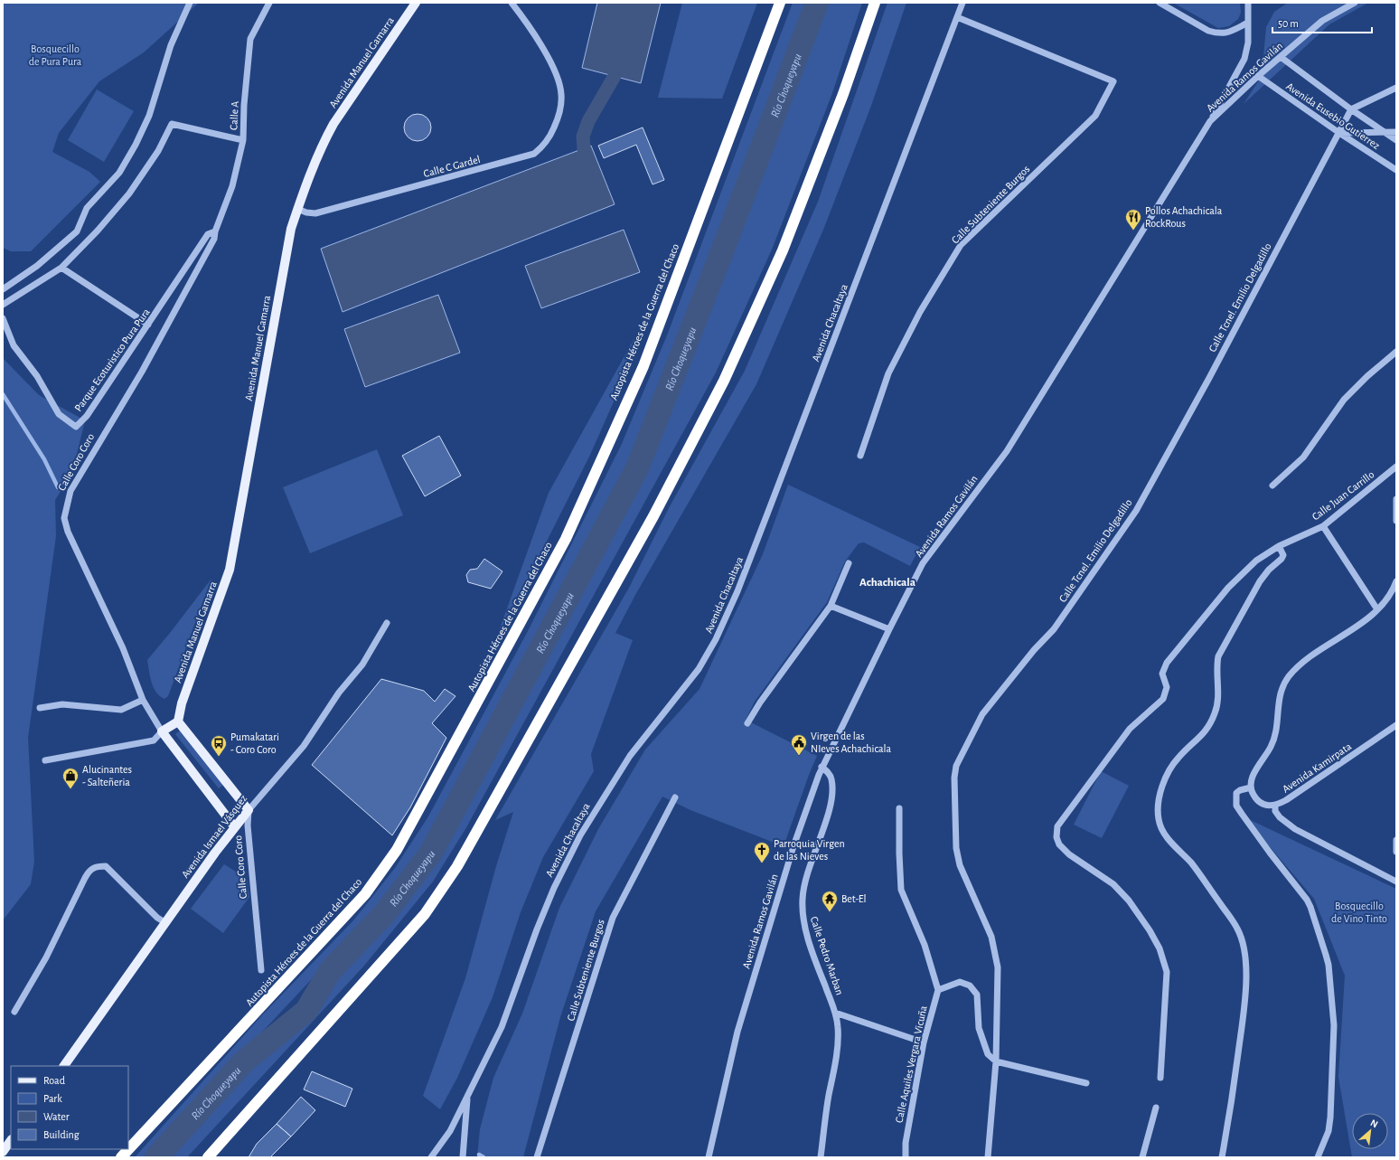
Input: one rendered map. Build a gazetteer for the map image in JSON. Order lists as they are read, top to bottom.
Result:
{
  "streets": {
    "highway": ["Autopista Héroes de la Guerra del Chaco"],
    "main road": ["Avenida Manuel Gamarra", "Calle Coro Coro", "Avenida Ismael Vásquez"],
    "street": [
      "Avenida Ramos Gavilán",
      "Calle A",
      "Avenida Eusebio Gutierrez",
      "Calle C Gardel",
      "Calle Subteniente Burgos",
      "Calle Tcnel. Emilio Delgadillo",
      "Avenida Chacaltaya",
      "Parque Ecoturistico Pura Pura",
      "Calle Juan Carrillo",
      "Avenida Kamirpata",
      "Calle Pedro Marban",
      "Calle Aquiles Vergara Vicuña"
    ]
  },
  "crossings": [
    ["Avenida Manuel Gamarra", "Calle C Gardel"],
    ["Avenida Ramos Gavilán", "Avenida Eusebio Gutierrez"],
    ["Avenida Ramos Gavilán", "Calle Pedro Marban"],
    ["Calle A", "Parque Ecoturistico Pura Pura"],
    ["Calle A", "Calle Coro Coro"],
    ["Avenida Eusebio Gutierrez", "Calle Tcnel. Emilio Delgadillo"],
    ["Calle Subteniente Burgos", "Avenida Chacaltaya"],
    ["Parque Ecoturistico Pura Pura", "Calle Coro Coro"],
    ["Calle Coro Coro", "Avenida Ismael Vásquez"]
  ],
  "districts": ["Achachicala"],
  "water": ["Río Choqueyapu"],
  "parks": ["Bosquecillo de Pura Pura", "Bosquecillo de Vino Tinto"],
  "places": {
    "restaurant": ["Pollos Achachicala RockRous"],
    "public building": ["Virgen de las NIeves Achachicala"],
    "bus stop": ["Pumakatari - Coro Coro"],
    "shop": ["Alucinantes - Salteñeria"],
    "church": ["Parroquia Virgen de las Nieves"],
    "temple": ["Bet-El"]
  },
  "legend": [
    "Road",
    "Park",
    "Water",
    "Building"
  ],
  "scale_bar": "50 m",
  "north": "top right"
}
